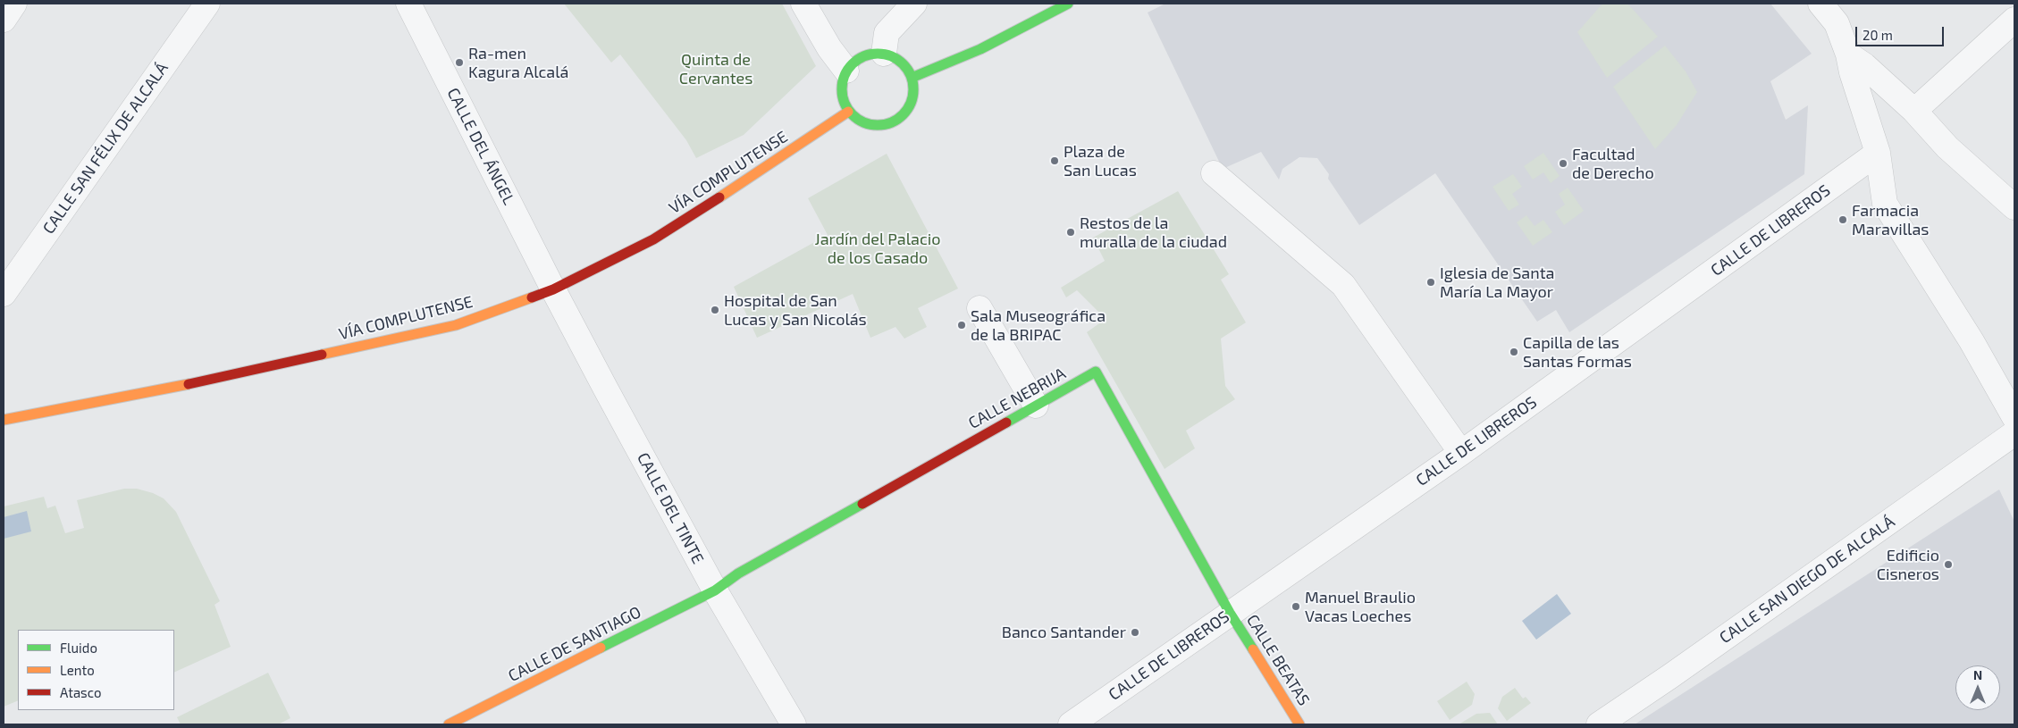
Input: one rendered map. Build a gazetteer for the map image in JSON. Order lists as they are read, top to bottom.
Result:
{
  "streets": {
    "main road": [
      "VÍA COMPLUTENSE",
      "CALLE NEBRIJA",
      "CALLE DE SANTIAGO",
      "CALLE BEATAS"
    ],
    "street": [
      "CALLE DEL ÁNGEL",
      "CALLE SAN FÉLIX DE ALCALÁ",
      "CALLE DE LIBREROS",
      "CALLE DEL TINTE",
      "CALLE SAN DIEGO DE ALCALÁ"
    ]
  },
  "crossings": [
    ["CALLE DEL ÁNGEL", "VÍA COMPLUTENSE"],
    ["CALLE DEL ÁNGEL", "CALLE DEL TINTE"],
    ["VÍA COMPLUTENSE", "CALLE DEL TINTE"],
    ["CALLE DE LIBREROS", "CALLE NEBRIJA"],
    ["CALLE DE LIBREROS", "CALLE BEATAS"],
    ["CALLE NEBRIJA", "CALLE DEL TINTE"],
    ["CALLE NEBRIJA", "CALLE DE SANTIAGO"],
    ["CALLE NEBRIJA", "CALLE BEATAS"],
    ["CALLE DEL TINTE", "CALLE DE SANTIAGO"]
  ],
  "parks": ["Quinta de Cervantes", "Jardín del Palacio de los Casado"],
  "places": [
    "Ra-men Kagura Alcalá",
    "Plaza de San Lucas",
    "Facultad de Derecho",
    "Farmacia Maravillas",
    "Restos de la muralla de la ciudad",
    "Iglesia de Santa María La Mayor",
    "Hospital de San Lucas y San Nicolás",
    "Sala Museográfica de la BRIPAC",
    "Capilla de las Santas Formas",
    "Edificio Cisneros",
    "Manuel Braulio Vacas Loeches",
    "Banco Santander"
  ],
  "legend": ["Fluido", "Lento", "Atasco"],
  "scale_bar": "20 m",
  "north": "top"
}
